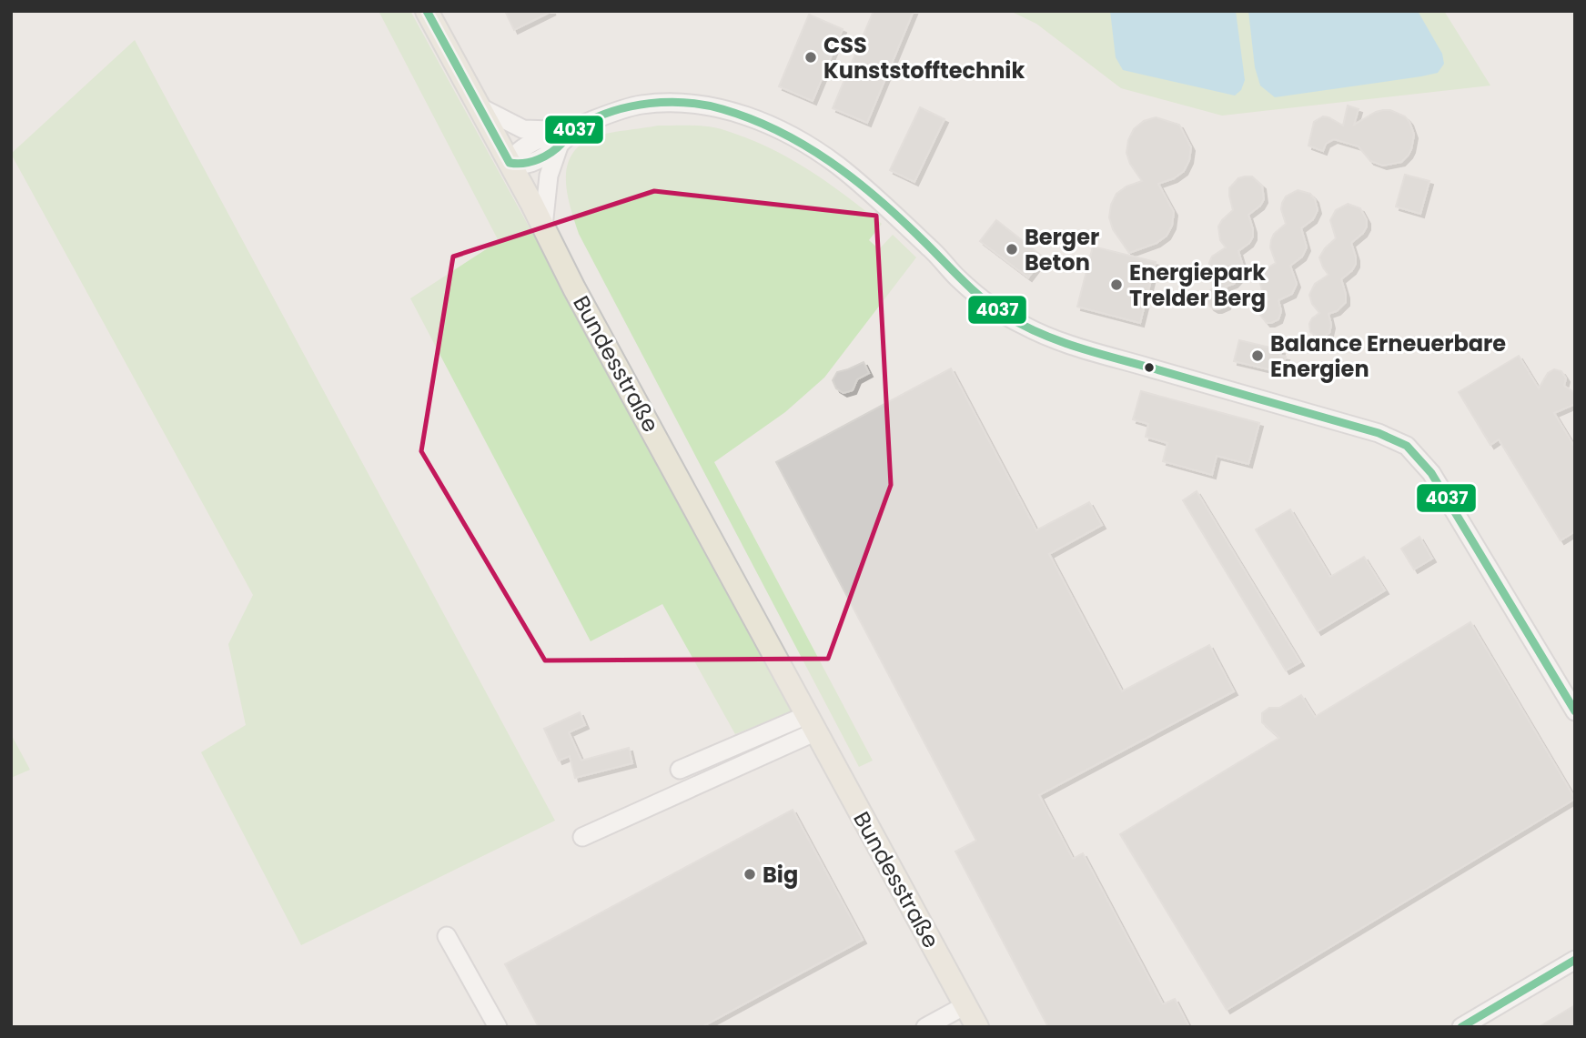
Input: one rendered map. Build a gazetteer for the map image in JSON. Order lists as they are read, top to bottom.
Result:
{
  "streets": {
    "main road": ["Bundesstraße"]
  },
  "places": [
    "CSS Kunststofftechnik",
    "Berger Beton",
    "Energiepark Trelder Berg",
    "Balance Erneuerbare Energien",
    "Big"
  ],
  "lines": ["transit line 4037"]
}
